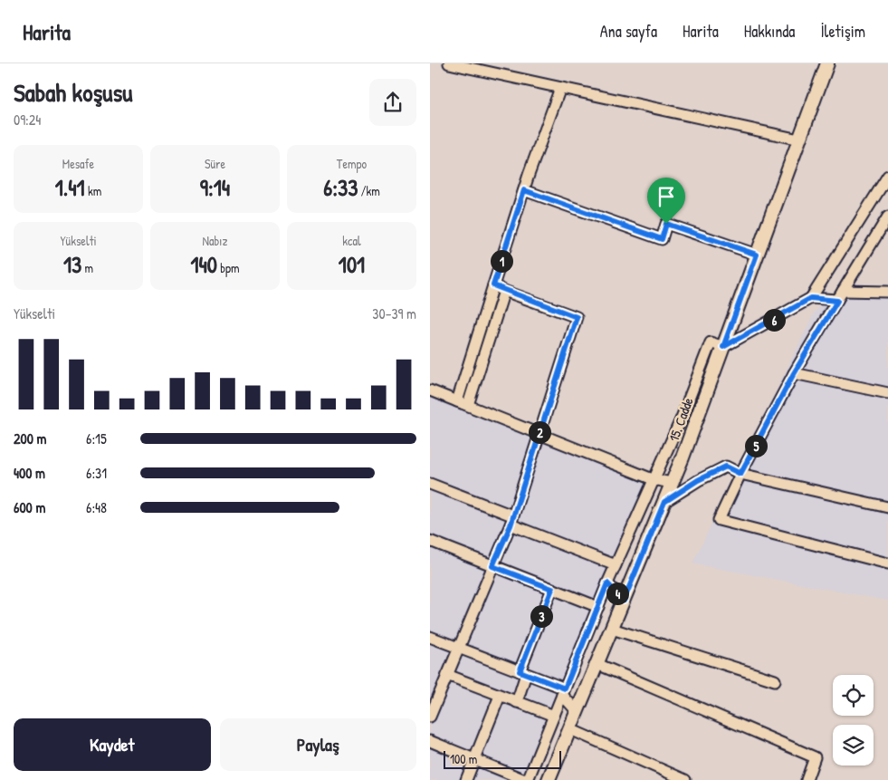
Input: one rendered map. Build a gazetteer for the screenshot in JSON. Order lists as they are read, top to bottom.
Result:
{
  "streets": {
    "main road": ["15. Cadde"]
  },
  "scale_bar": "100 m",
  "page": {
    "header": "Harita",
    "nav": [
      "Ana sayfa",
      "Harita",
      "Hakkında",
      "İletişim"
    ],
    "heading": ["Sabah koşusu", "09:24"],
    "stats": [
      ["Mesafe", "1.41 km"],
      ["Süre", "9:14"],
      ["Tempo", "6:33 /km"],
      ["Yükselti", "13 m"],
      ["Nabız", "140 bpm"],
      ["kcal", "101"]
    ],
    "pins": [
      "1",
      "6",
      "2",
      "5",
      "4",
      "3"
    ],
    "chart": ["Yükselti", "30–39 m"],
    "list": [
      {
        "name": "200 m",
        "note": "6:15"
      },
      {
        "name": "400 m",
        "note": "6:31"
      },
      {
        "name": "600 m",
        "note": "6:48"
      }
    ],
    "buttons": ["Kaydet", "Paylaş"],
    "scale": "100 m"
  }
}
